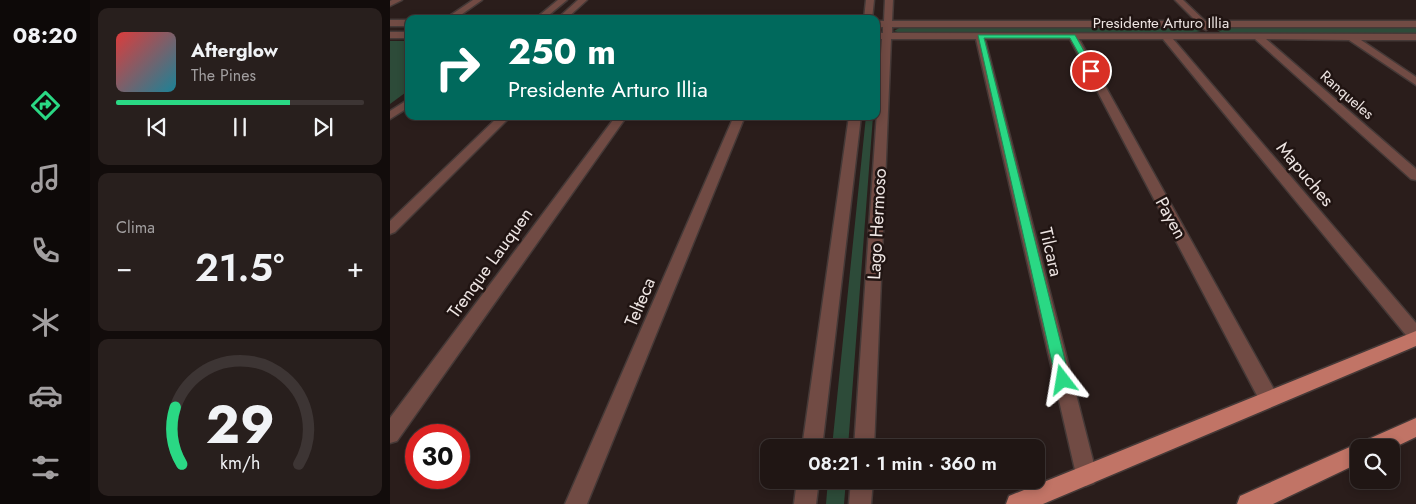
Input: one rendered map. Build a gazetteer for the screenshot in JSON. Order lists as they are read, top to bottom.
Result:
{
  "streets": {
    "street": [
      "Presidente Arturo Illia",
      "Ranqueles",
      "Mapuches",
      "Payen",
      "Lago Hermoso",
      "Tilcara",
      "Trenque Lauquen",
      "Telteca"
    ]
  },
  "crossings": [
    ["Presidente Arturo Illia", "Ranqueles"],
    ["Presidente Arturo Illia", "Mapuches"],
    ["Presidente Arturo Illia", "Payen"],
    ["Presidente Arturo Illia", "Lago Hermoso"],
    ["Presidente Arturo Illia", "Tilcara"]
  ],
  "page": {
    "tabs": "08:20",
    "turn": ["250 m", "Presidente Arturo Illia"],
    "song": ["Afterglow", "The Pines"],
    "tile": "Clima",
    "heat": ["−", "21.5°", "+"],
    "limit": "30",
    "trip": "08:21 · 1 min · 360 m",
    "gauge": ["29", "km/h"]
  }
}
